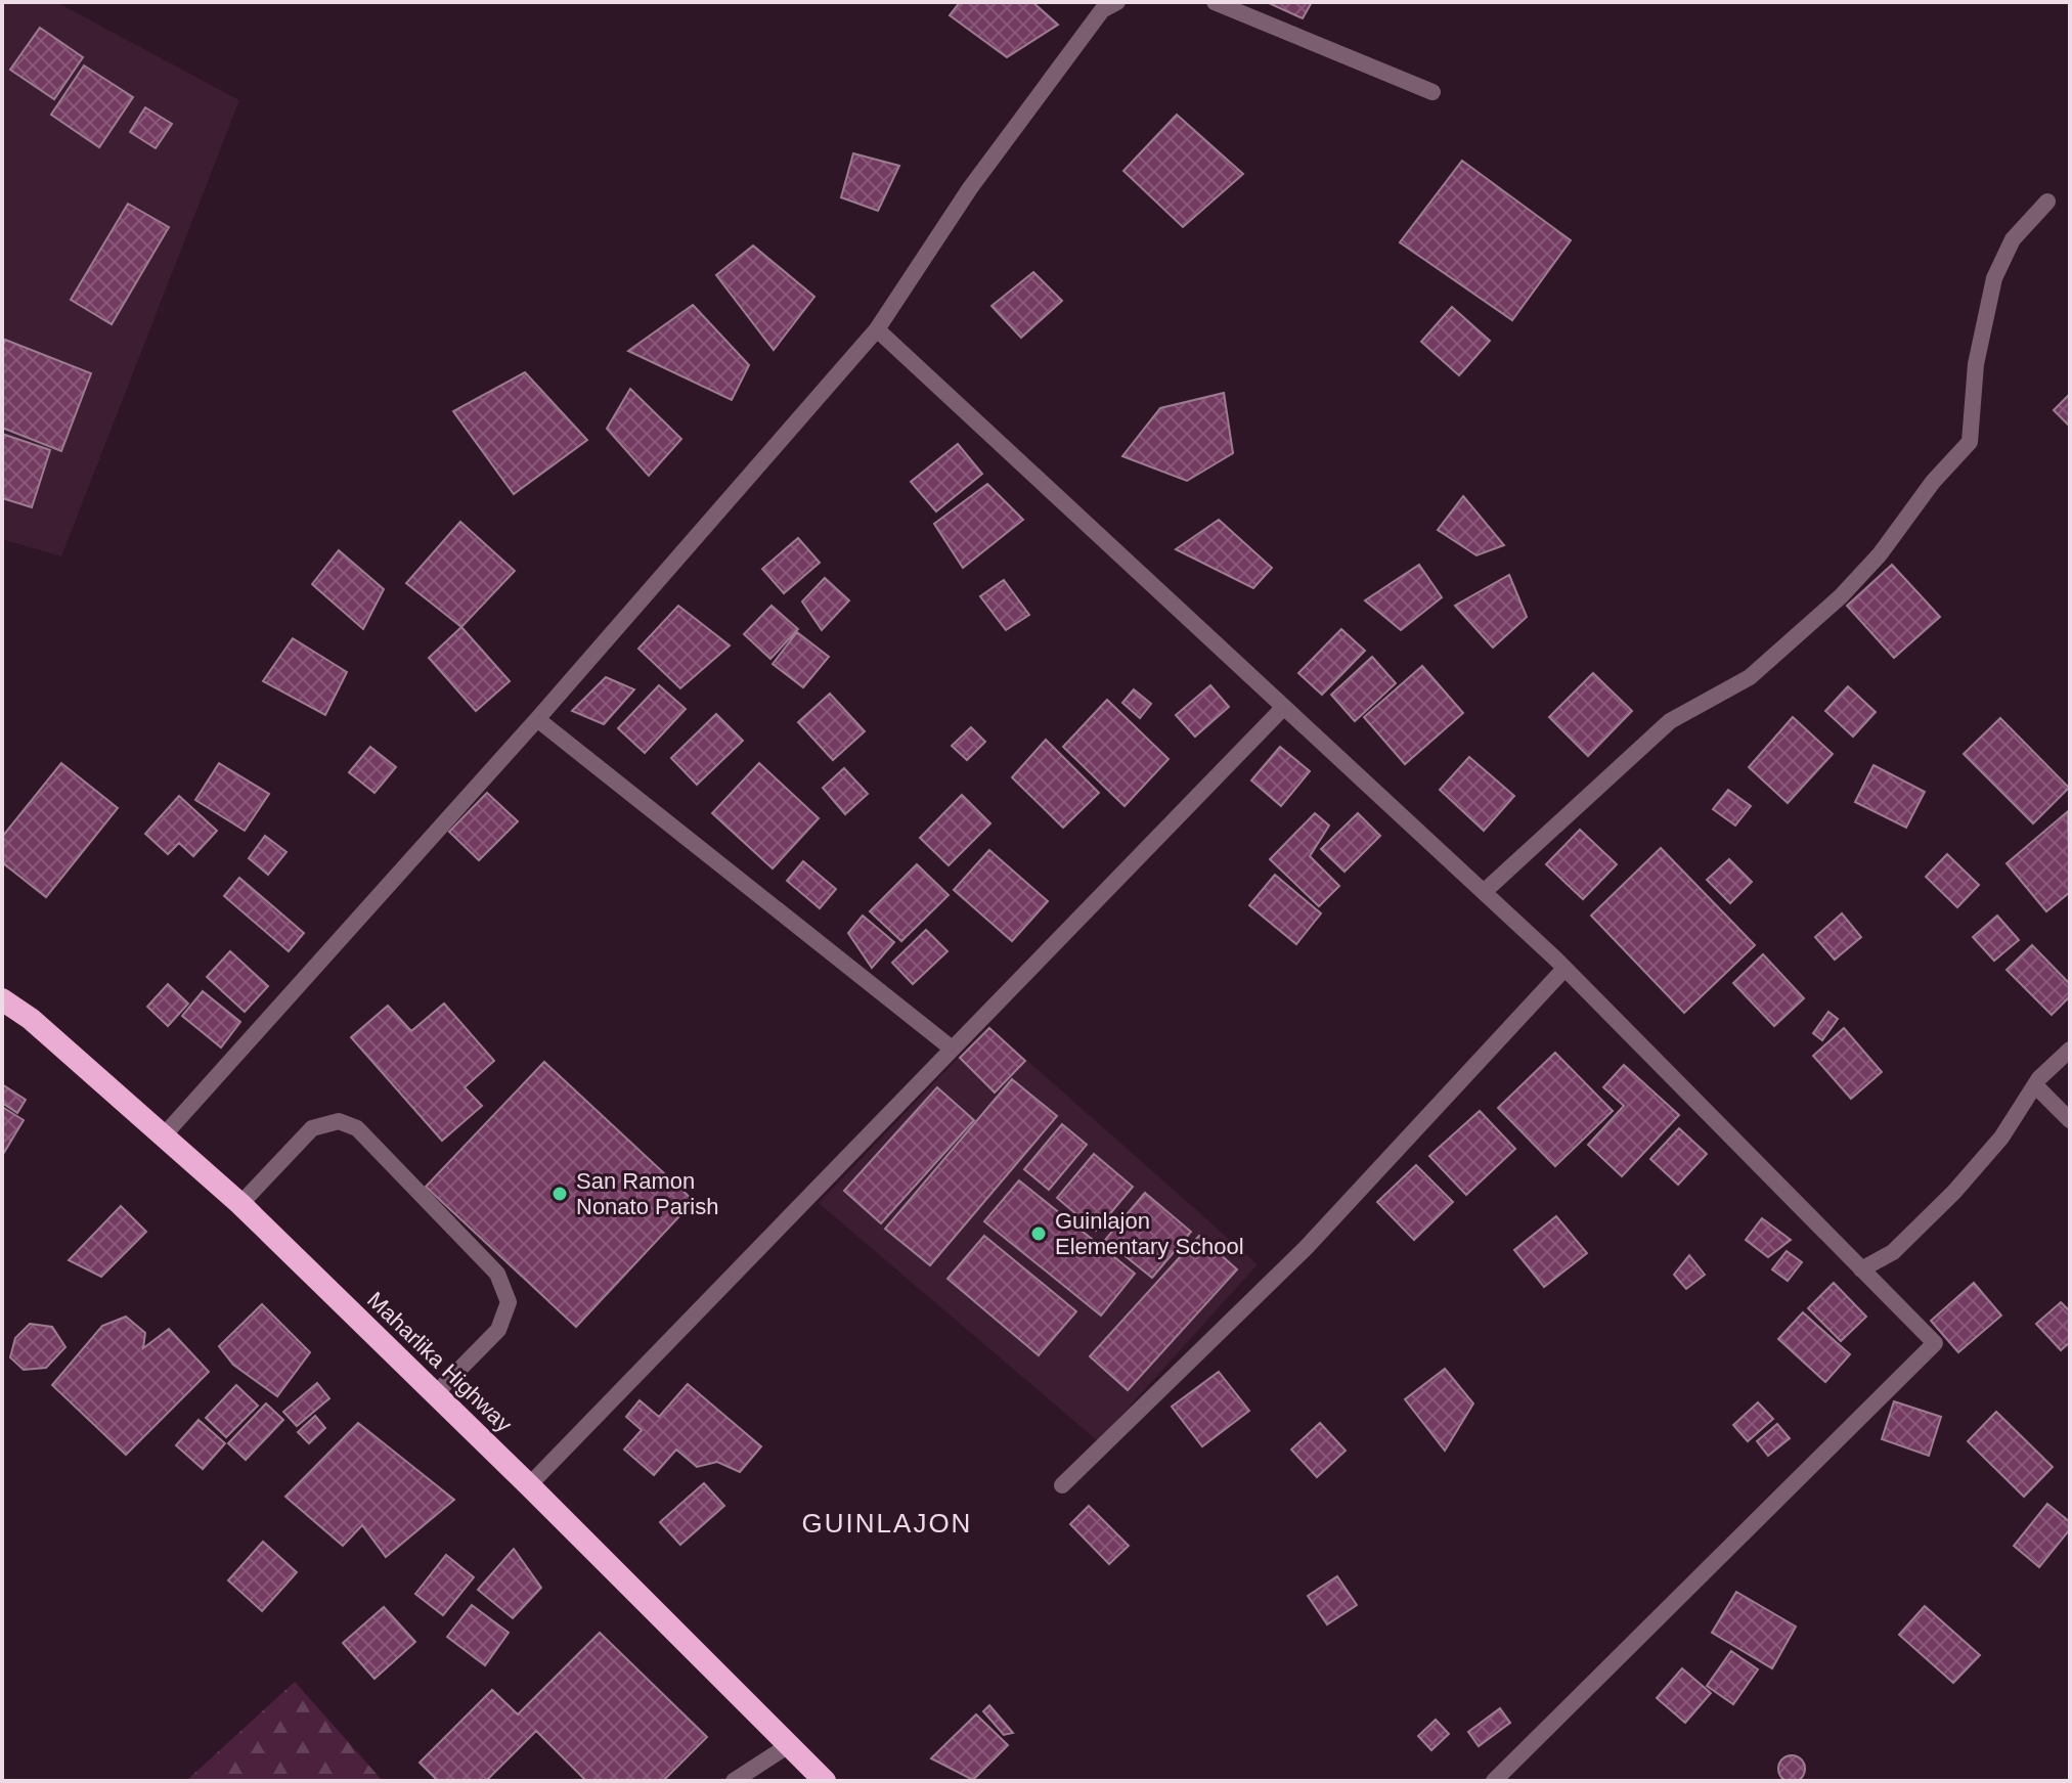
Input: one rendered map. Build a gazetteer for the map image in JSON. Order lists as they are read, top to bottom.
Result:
{
  "streets": {
    "highway": ["Maharlika Highway"]
  },
  "districts": ["GUINLAJON"],
  "places": ["San Ramon Nonato Parish", "Guinlajon Elementary School"]
}
